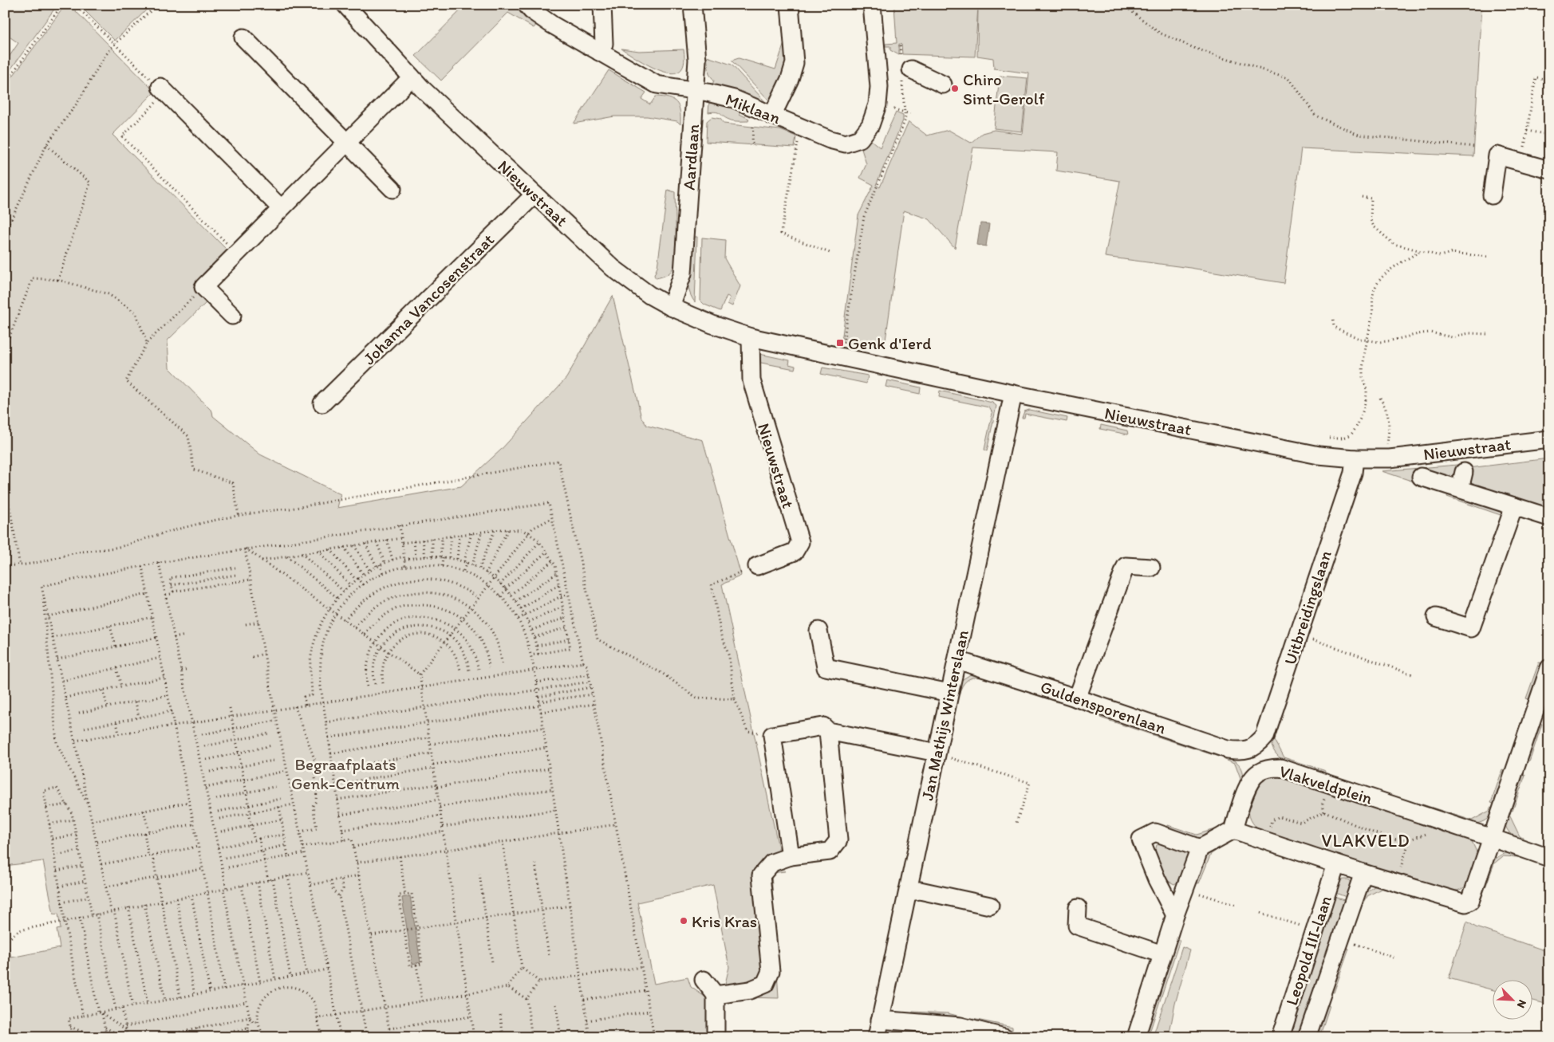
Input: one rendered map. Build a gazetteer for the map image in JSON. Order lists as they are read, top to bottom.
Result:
{
  "streets": {
    "street": [
      "Miklaan",
      "Aardlaan",
      "Nieuwstraat",
      "Johanna Vancosenstraat",
      "Uitbreidingslaan",
      "Guldensporenlaan",
      "Jan Mathijs Winterslaan",
      "Vlakveldplein",
      "Leopold III-laan"
    ]
  },
  "crossings": [
    ["Miklaan", "Aardlaan"],
    ["Aardlaan", "Nieuwstraat"],
    ["Nieuwstraat", "Johanna Vancosenstraat"],
    ["Nieuwstraat", "Uitbreidingslaan"],
    ["Nieuwstraat", "Jan Mathijs Winterslaan"],
    ["Uitbreidingslaan", "Guldensporenlaan"],
    ["Guldensporenlaan", "Jan Mathijs Winterslaan"]
  ],
  "districts": ["VLAKVELD"],
  "parks": ["Begraafplaats Genk-Centrum"],
  "places": {
    "other": ["Chiro Sint-Gerolf", "Kris Kras"],
    "transit": ["Genk d'Ierd"]
  },
  "north": "bottom right"
}
